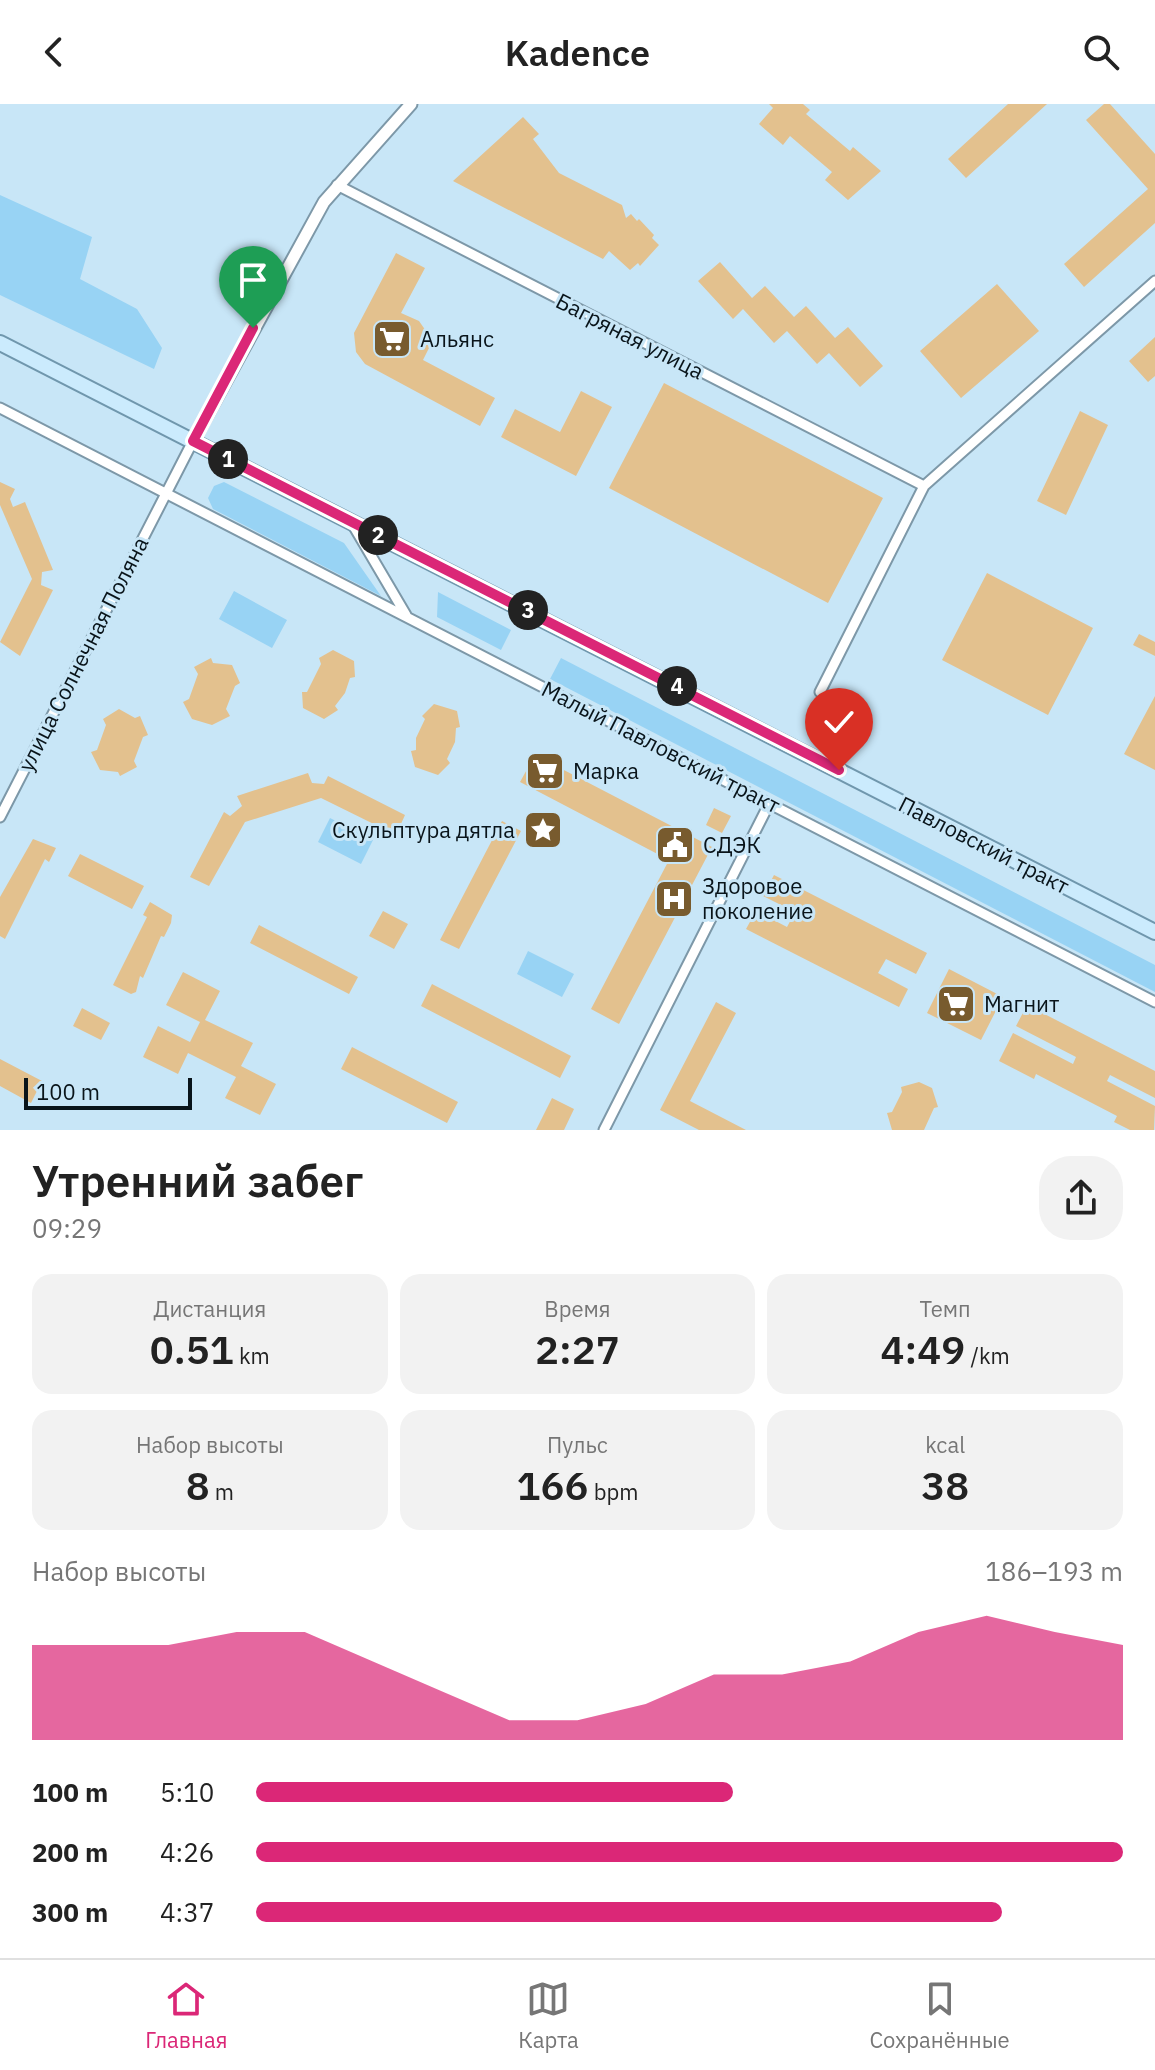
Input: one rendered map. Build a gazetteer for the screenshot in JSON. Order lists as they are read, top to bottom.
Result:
{
  "streets": {
    "main road": ["Павловский тракт"],
    "street": ["Багряная улица", "улица Солнечная Поляна", "Малый Павловский тракт"]
  },
  "crossings": [
    ["улица Солнечная Поляна", "Малый Павловский тракт"],
    ["улица Солнечная Поляна", "Павловский тракт"]
  ],
  "places": {
    "supermarket": ["Альянс", "Марка", "Магнит"],
    "place": ["Скульптура дятла"],
    "public building": ["СДЭК"],
    "hospital": ["Здоровое поколение"]
  },
  "scale_bar": "100 m",
  "page": {
    "header": "Kadence",
    "pins": [
      "1",
      "2",
      "3",
      "4"
    ],
    "scale": "100 m",
    "heading": ["Утренний забег", "09:29"],
    "stats": [
      ["Дистанция", "0.51 km"],
      ["Время", "2:27"],
      ["Темп", "4:49 /km"],
      ["Набор высоты", "8 m"],
      ["Пульс", "166 bpm"],
      ["kcal", "38"]
    ],
    "chart": ["Набор высоты", "186–193 m"],
    "list": [
      {
        "name": "100 m",
        "note": "5:10"
      },
      {
        "name": "200 m",
        "note": "4:26"
      },
      {
        "name": "300 m",
        "note": "4:37"
      }
    ],
    "tabs": ["Главная", "Карта", "Сохранённые"]
  }
}
